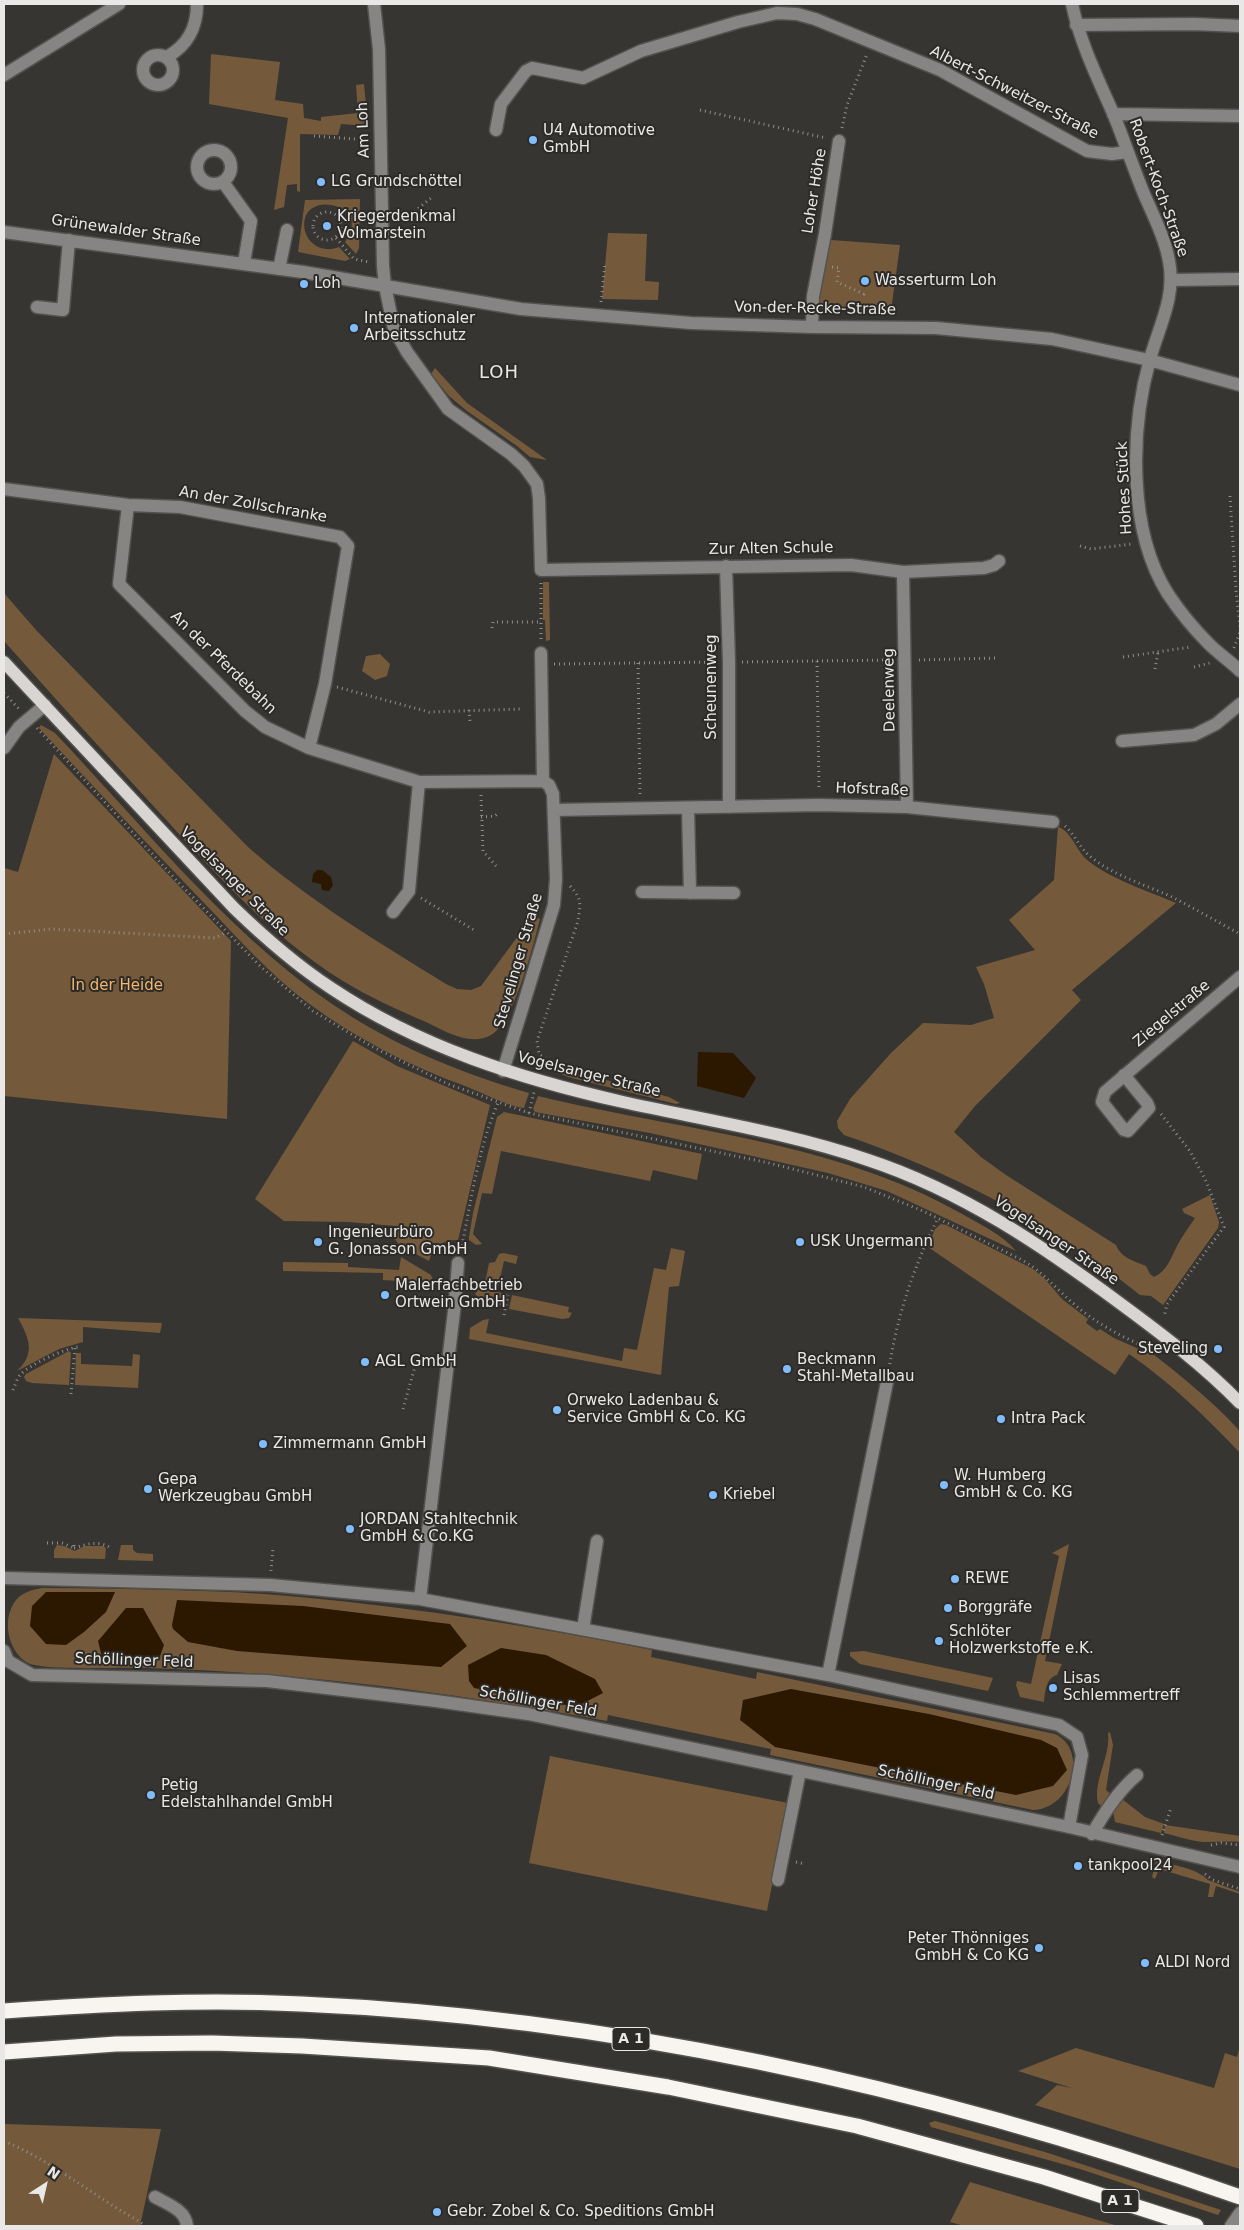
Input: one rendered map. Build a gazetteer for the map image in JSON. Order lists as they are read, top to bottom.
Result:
{
  "streets": {
    "highway": ["A 1"],
    "main road": ["Vogelsanger Straße"],
    "street": [
      "Albert-Schweitzer-Straße",
      "Am Loh",
      "Robert-Koch-Straße",
      "Loher Höhe",
      "Grünewalder Straße",
      "Von-der-Recke-Straße",
      "Hohes Stück",
      "An der Zollschranke",
      "Zur Alten Schule",
      "An der Pferdebahn",
      "Scheunenweg",
      "Deelenweg",
      "Hofstraße",
      "Stevelinger Straße",
      "Ziegelstraße",
      "Schöllinger Feld"
    ]
  },
  "crossings": [
    ["Albert-Schweitzer-Straße", "Robert-Koch-Straße"],
    ["Am Loh", "Grünewalder Straße"],
    ["Am Loh", "Von-der-Recke-Straße"],
    ["Robert-Koch-Straße", "Von-der-Recke-Straße"],
    ["Robert-Koch-Straße", "Hohes Stück"],
    ["Loher Höhe", "Von-der-Recke-Straße"],
    ["Grünewalder Straße", "Von-der-Recke-Straße"],
    ["Von-der-Recke-Straße", "Hohes Stück"],
    ["An der Zollschranke", "An der Pferdebahn"],
    ["Zur Alten Schule", "Scheunenweg"],
    ["Zur Alten Schule", "Deelenweg"],
    ["An der Pferdebahn", "Stevelinger Straße"],
    ["Scheunenweg", "Hofstraße"],
    ["Deelenweg", "Hofstraße"],
    ["Hofstraße", "Stevelinger Straße"],
    ["Vogelsanger Straße", "Stevelinger Straße"]
  ],
  "districts": ["LOH"],
  "parks": ["In der Heide"],
  "places": [
    "U4 Automotive GmbH",
    "LG Grundschöttel",
    "Kriegerdenkmal Volmarstein",
    "Wasserturm Loh",
    "Loh",
    "Internationaler Arbeitsschutz",
    "Ingenieurbüro G. Jonasson GmbH",
    "USK Ungermann",
    "Malerfachbetrieb Ortwein GmbH",
    "Steveling",
    "AGL GmbH",
    "Beckmann Stahl-Metallbau",
    "Orweko Ladenbau & Service GmbH & Co. KG",
    "Intra Pack",
    "Zimmermann GmbH",
    "W. Humberg GmbH & Co. KG",
    "Gepa Werkzeugbau GmbH",
    "Kriebel",
    "JORDAN Stahltechnik GmbH & Co.KG",
    "REWE",
    "Borggräfe",
    "Schlöter Holzwerkstoffe e.K.",
    "Lisas Schlemmertreff",
    "Petig Edelstahlhandel GmbH",
    "tankpool24",
    "Peter Thönniges GmbH & Co KG",
    "ALDI Nord",
    "Gebr. Zobel & Co. Speditions GmbH"
  ],
  "north": "top right"
}
